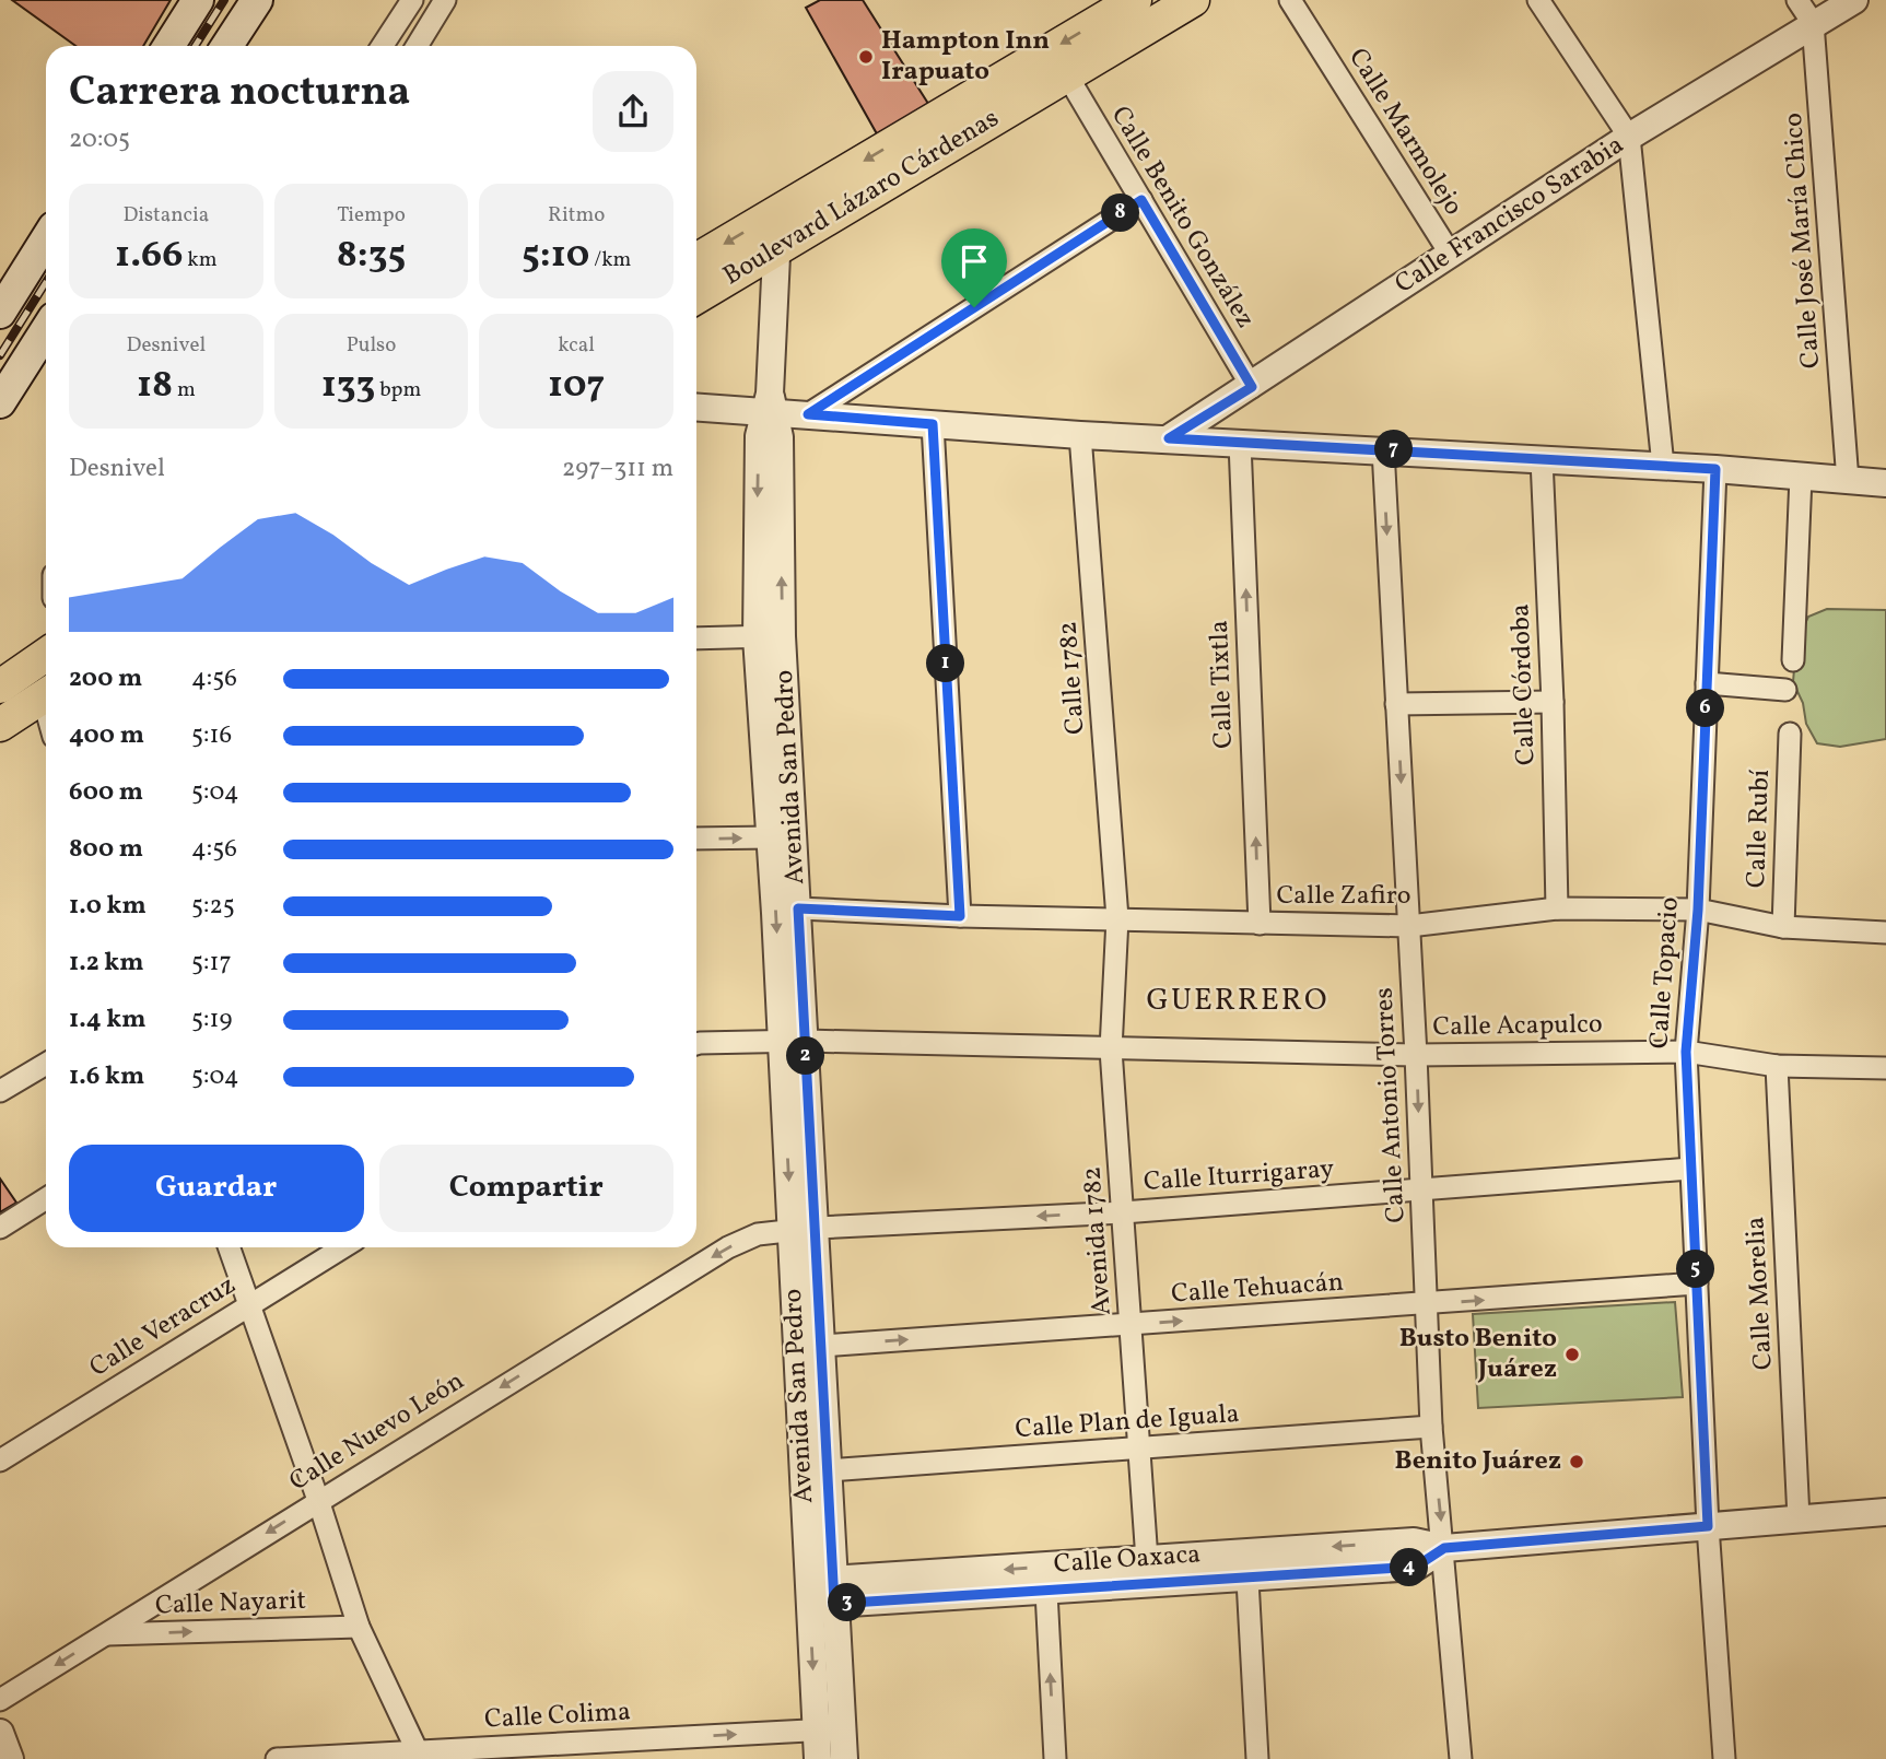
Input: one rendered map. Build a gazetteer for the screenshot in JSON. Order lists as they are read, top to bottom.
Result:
{
  "streets": {
    "main road": ["Boulevard Lázaro Cárdenas"],
    "street": [
      "Calle Marmolejo",
      "Calle Francisco Sarabia",
      "Calle Benito González",
      "Calle José María Chico",
      "Calle 1782",
      "Calle Tixtla",
      "Calle Córdoba",
      "Avenida San Pedro",
      "Calle Rubí",
      "Calle Zafiro",
      "Calle Topacio",
      "Calle Acapulco",
      "Calle Antonio Torres",
      "Calle Iturrigaray",
      "Avenida 1782",
      "Calle Tehuacán",
      "Calle Morelia",
      "Calle Veracruz",
      "Calle Plan de Iguala",
      "Calle Nuevo León",
      "Calle Oaxaca",
      "Calle Nayarit",
      "Calle Colima"
    ]
  },
  "crossings": [
    ["Calle Marmolejo", "Calle Francisco Sarabia"],
    ["Boulevard Lázaro Cárdenas", "Calle Benito González"],
    ["Boulevard Lázaro Cárdenas", "Avenida San Pedro"],
    ["Calle Francisco Sarabia", "Calle Benito González"],
    ["Calle Francisco Sarabia", "Calle José María Chico"],
    ["Calle 1782", "Calle Zafiro"],
    ["Calle 1782", "Avenida 1782"],
    ["Calle Tixtla", "Calle Zafiro"],
    ["Calle Córdoba", "Calle Zafiro"],
    ["Avenida San Pedro", "Calle Zafiro"],
    ["Avenida San Pedro", "Calle Acapulco"],
    ["Avenida San Pedro", "Calle Iturrigaray"],
    ["Avenida San Pedro", "Calle Tehuacán"],
    ["Avenida San Pedro", "Calle Plan de Iguala"],
    ["Avenida San Pedro", "Calle Nuevo León"],
    ["Avenida San Pedro", "Calle Oaxaca"],
    ["Avenida San Pedro", "Calle Colima"],
    ["Calle Rubí", "Calle Zafiro"],
    ["Calle Zafiro", "Calle Topacio"],
    ["Calle Zafiro", "Calle Antonio Torres"],
    ["Calle Zafiro", "Avenida 1782"],
    ["Calle Topacio", "Calle Acapulco"],
    ["Calle Topacio", "Calle Iturrigaray"],
    ["Calle Topacio", "Calle Tehuacán"],
    ["Calle Topacio", "Calle Oaxaca"],
    ["Calle Acapulco", "Calle Antonio Torres"],
    ["Calle Acapulco", "Avenida 1782"],
    ["Calle Acapulco", "Calle Morelia"],
    ["Calle Antonio Torres", "Calle Iturrigaray"],
    ["Calle Antonio Torres", "Calle Tehuacán"],
    ["Calle Antonio Torres", "Calle Plan de Iguala"],
    ["Calle Antonio Torres", "Calle Oaxaca"],
    ["Calle Iturrigaray", "Avenida 1782"],
    ["Calle Iturrigaray", "Calle Nuevo León"],
    ["Avenida 1782", "Calle Tehuacán"],
    ["Avenida 1782", "Calle Plan de Iguala"],
    ["Avenida 1782", "Calle Oaxaca"],
    ["Calle Morelia", "Calle Oaxaca"],
    ["Calle Nuevo León", "Calle Nayarit"]
  ],
  "one_way": [
    "Calle Tixtla",
    "Calle Antonio Torres",
    "Calle Iturrigaray",
    "Calle Tehuacán",
    "Calle Nuevo León",
    "Calle Nayarit",
    "Calle Colima"
  ],
  "districts": ["GUERRERO"],
  "places": ["Hampton Inn Irapuato", "Busto Benito Juárez", "Benito Juárez"],
  "page": {
    "heading": ["Carrera nocturna", "20:05"],
    "stats": [
      ["Distancia", "1.66 km"],
      ["Tiempo", "8:35"],
      ["Ritmo", "5:10 /km"],
      ["Desnivel", "18 m"],
      ["Pulso", "133 bpm"],
      ["kcal", "107"]
    ],
    "pins": [
      "8",
      "7",
      "1",
      "6",
      "2",
      "5",
      "4",
      "3"
    ],
    "chart": ["Desnivel", "297–311 m"],
    "list": [
      {
        "name": "200 m",
        "note": "4:56"
      },
      {
        "name": "400 m",
        "note": "5:16"
      },
      {
        "name": "600 m",
        "note": "5:04"
      },
      {
        "name": "800 m",
        "note": "4:56"
      },
      {
        "name": "1.0 km",
        "note": "5:25"
      },
      {
        "name": "1.2 km",
        "note": "5:17"
      },
      {
        "name": "1.4 km",
        "note": "5:19"
      },
      {
        "name": "1.6 km",
        "note": "5:04"
      }
    ],
    "buttons": ["Guardar", "Compartir"]
  }
}
